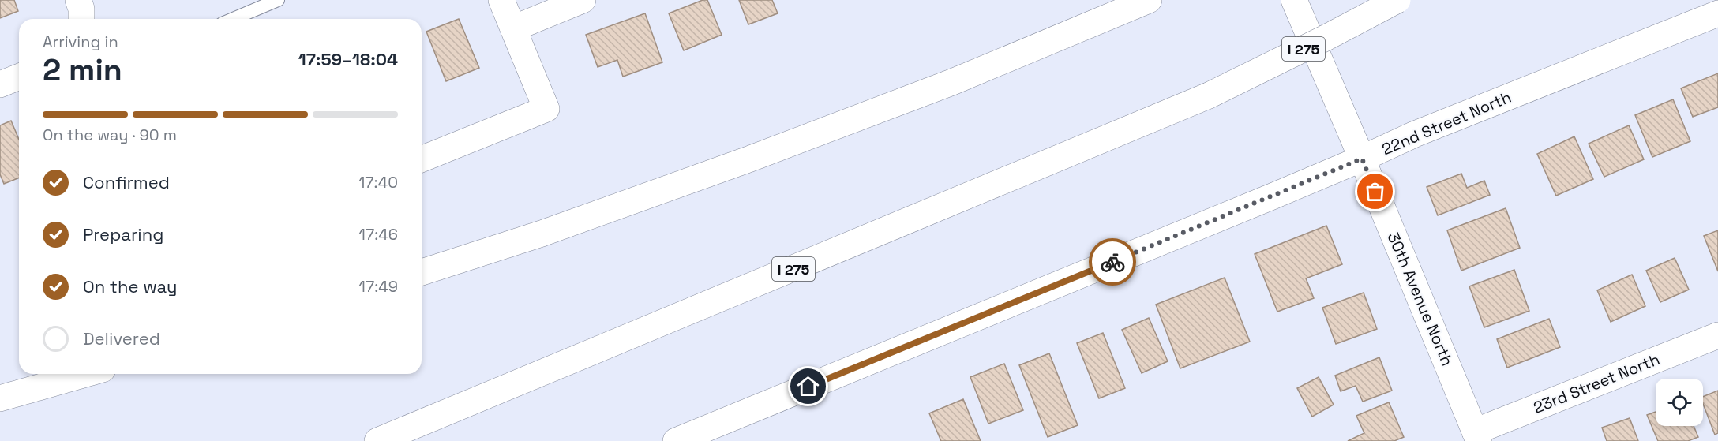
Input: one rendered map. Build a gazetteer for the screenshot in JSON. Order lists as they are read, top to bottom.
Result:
{
  "streets": {
    "main road": [
      "I 275",
      "22nd Street North",
      "30th Avenue North",
      "23rd Street North"
    ]
  },
  "crossings": [
    ["22nd Street North", "30th Avenue North"],
    ["30th Avenue North", "23rd Street North"]
  ],
  "page": {
    "heading": ["2 min", "Arriving in", "17:59–18:04"],
    "bar": "On the way · 90 m",
    "list": [
      ["Confirmed", "17:40"],
      ["Preparing", "17:46"],
      ["On the way", "17:49"],
      "Delivered"
    ]
  }
}
